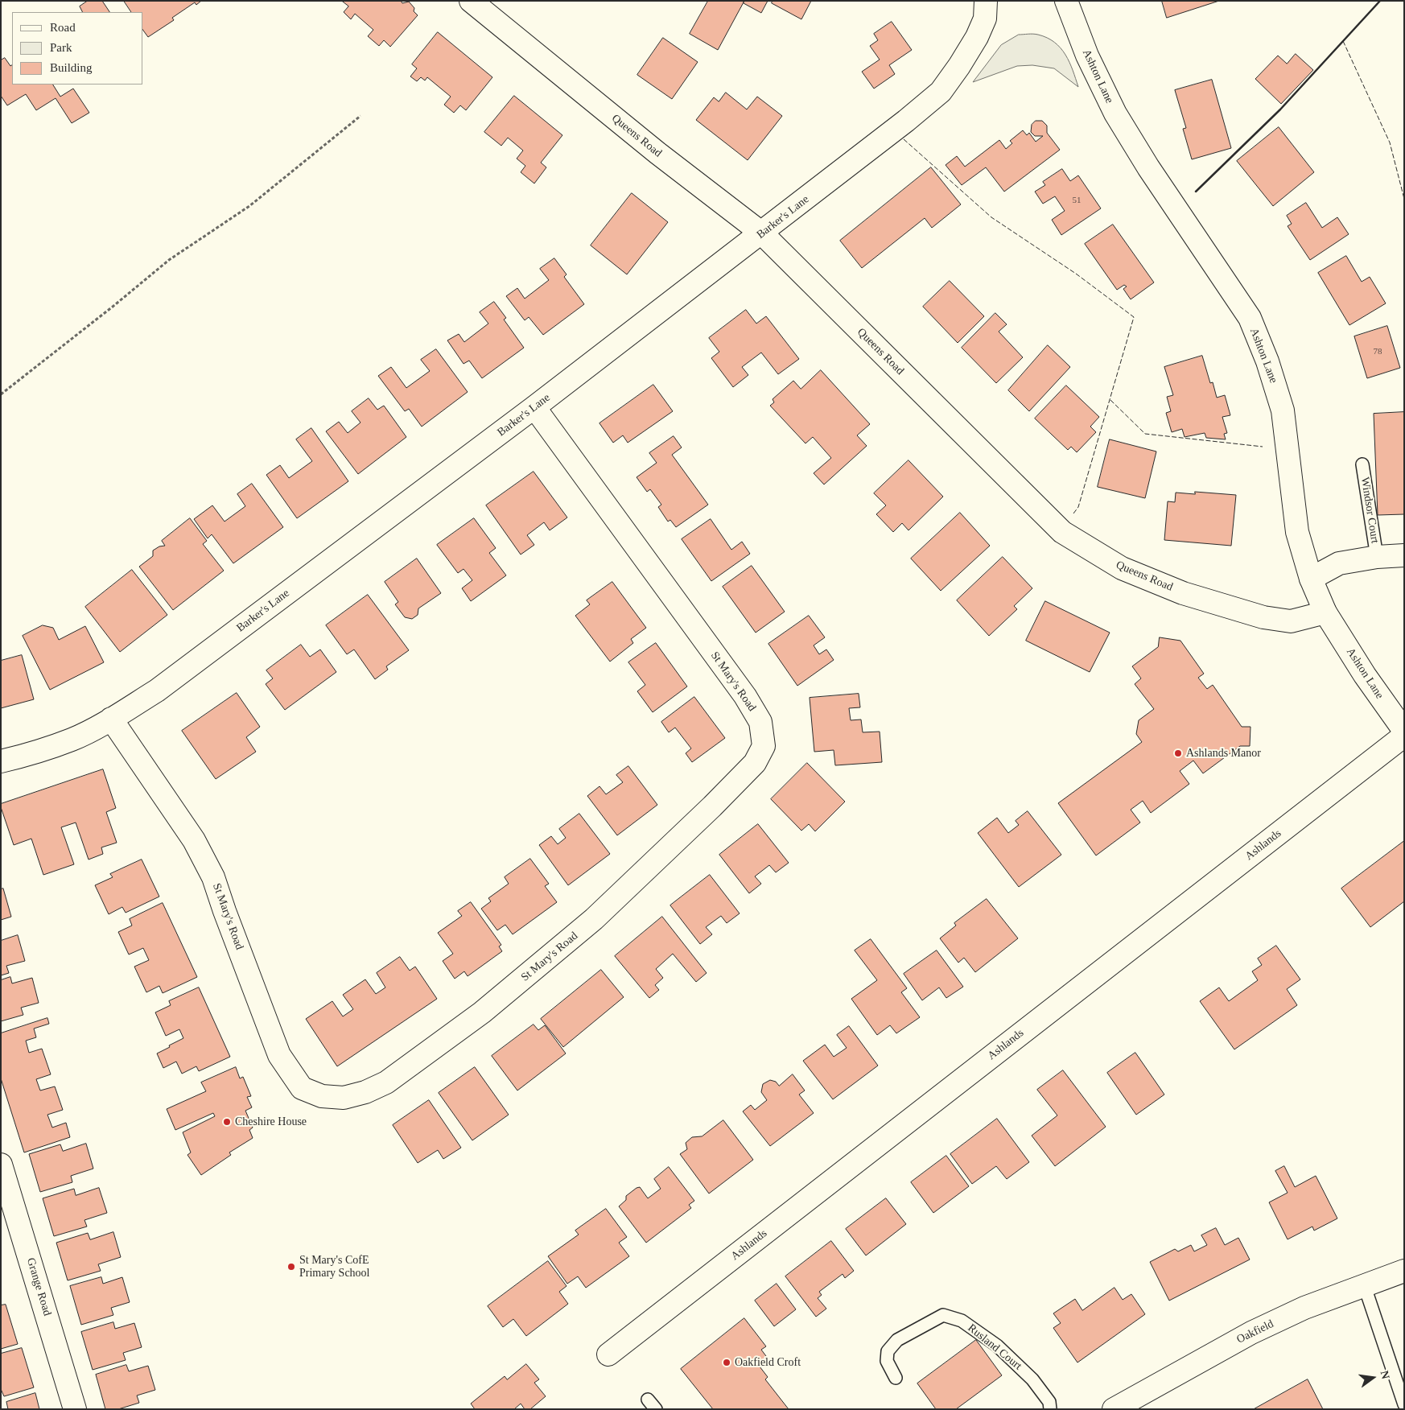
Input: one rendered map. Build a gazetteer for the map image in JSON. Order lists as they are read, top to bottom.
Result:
{
  "streets": {
    "street": [
      "Ashton Lane",
      "Queens Road",
      "Barker's Lane",
      "St Mary's Road",
      "Ashlands",
      "Grange Road",
      "Oakfield"
    ],
    "lane": ["Windsor Court", "Rusland Court"]
  },
  "crossings": [
    ["Ashton Lane", "Queens Road"],
    ["Queens Road", "Barker's Lane"],
    ["Barker's Lane", "St Mary's Road"]
  ],
  "places": [
    "Ashlands Manor",
    "Cheshire House",
    "St Mary's CofE Primary School",
    "Oakfield Croft"
  ],
  "house_numbers": ["51", "78"],
  "legend": ["Road", "Park", "Building"],
  "north": "right"
}
